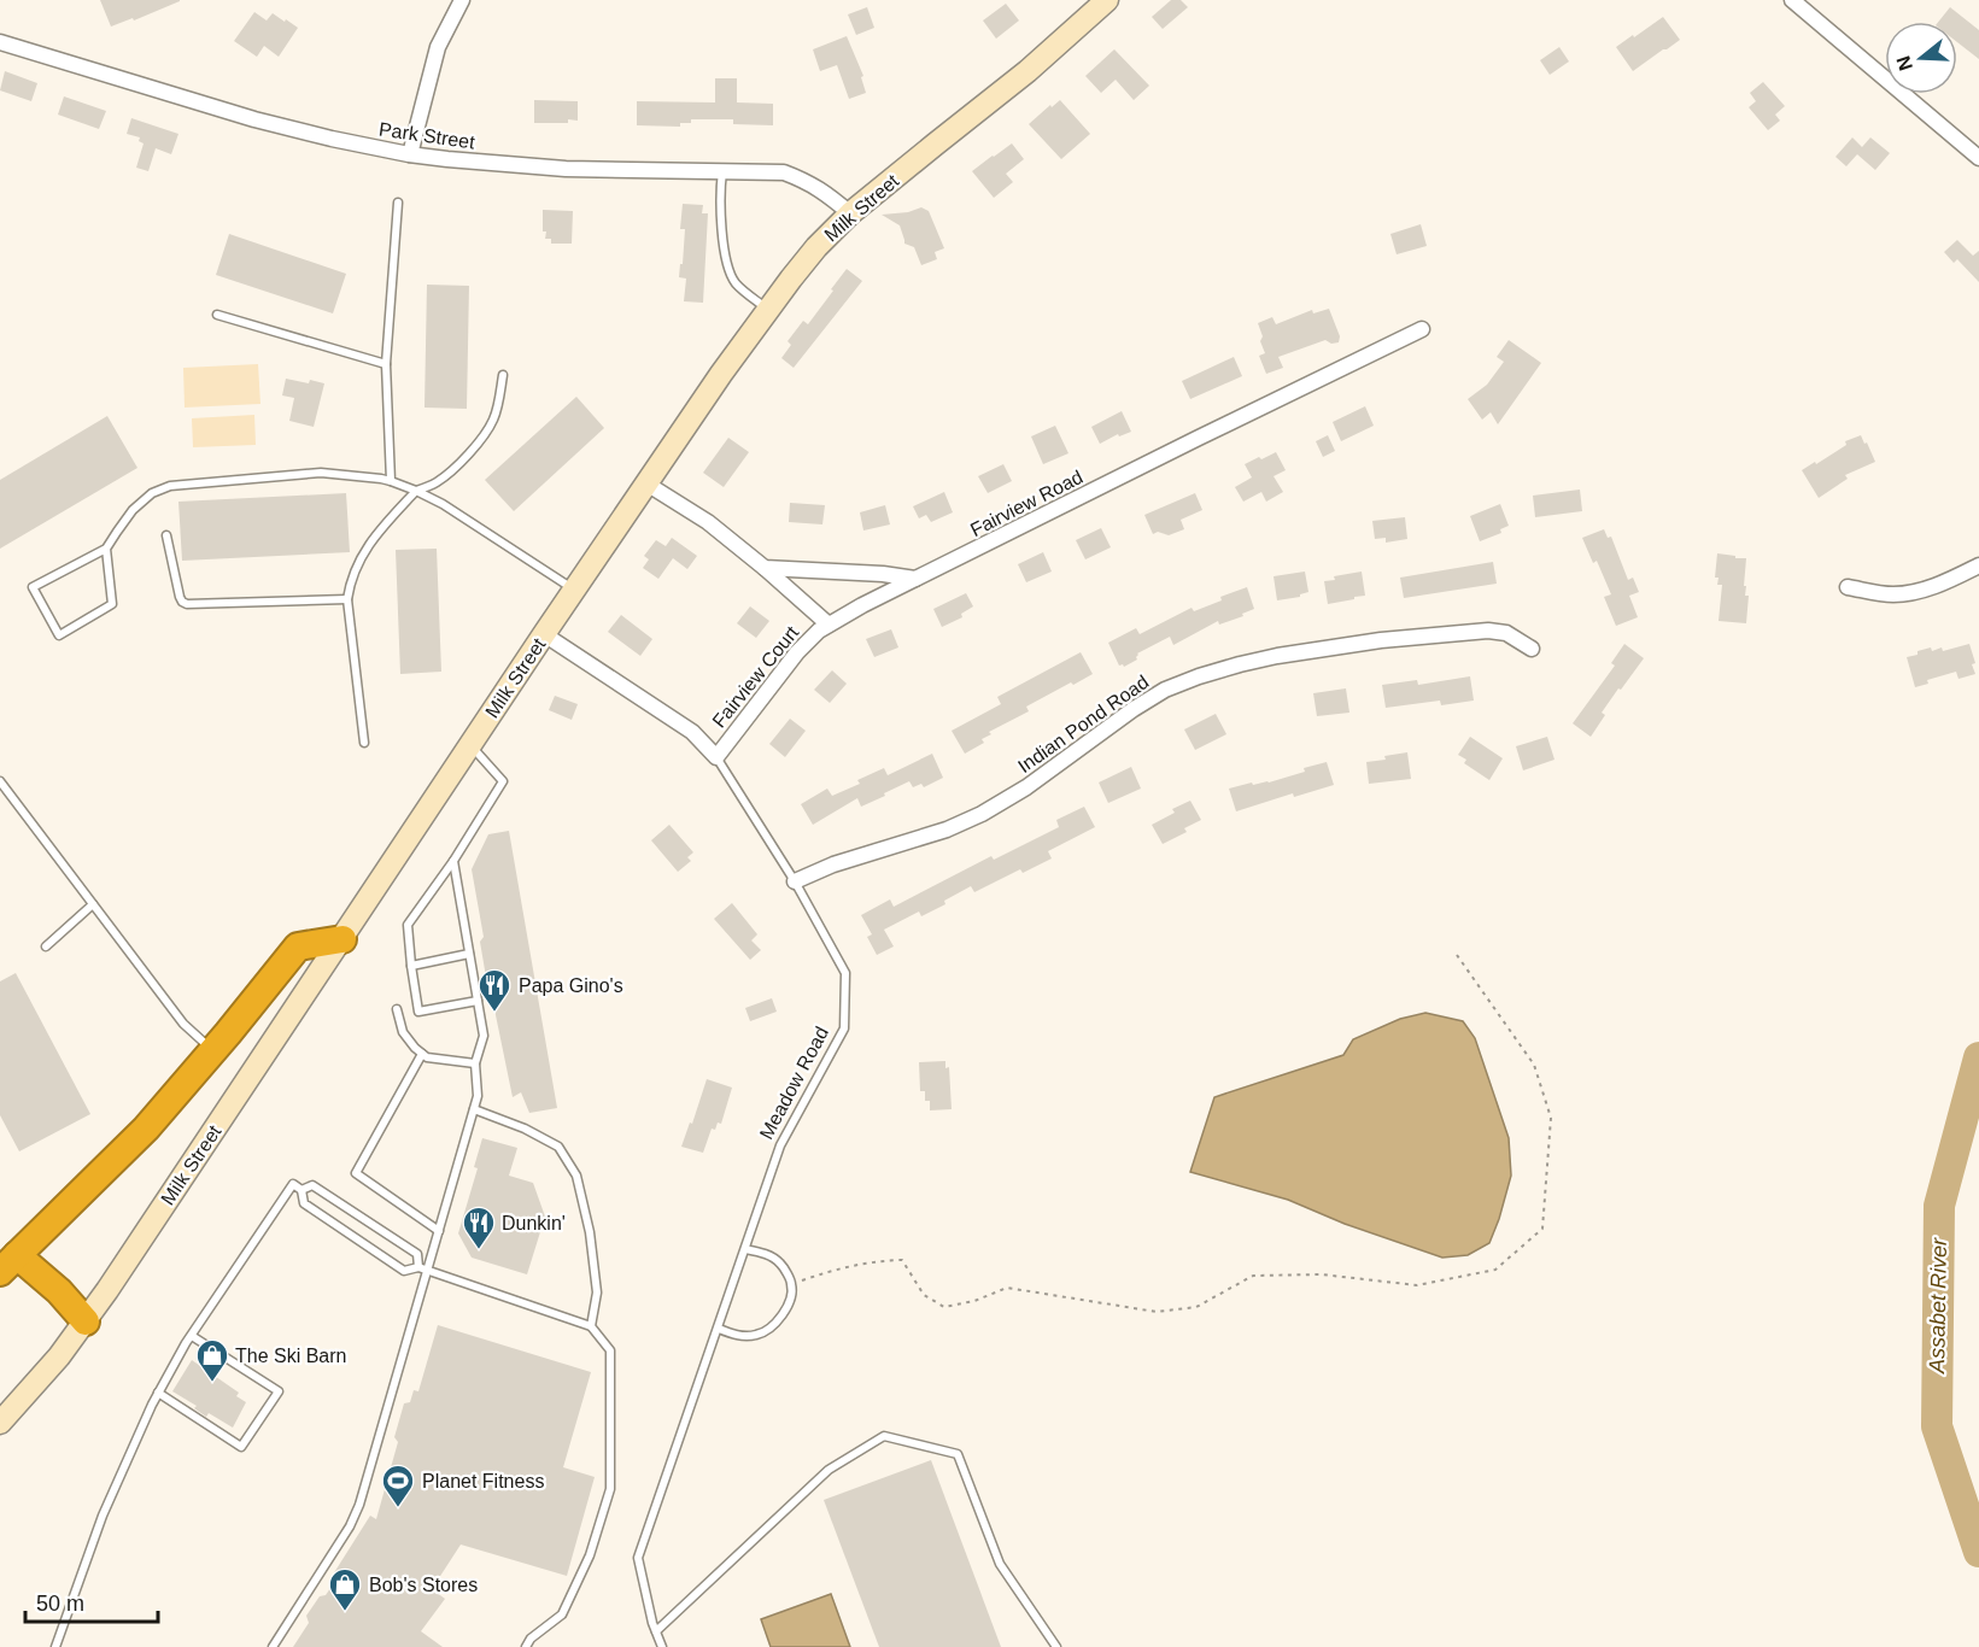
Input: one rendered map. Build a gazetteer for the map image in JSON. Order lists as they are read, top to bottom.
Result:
{
  "streets": {
    "main road": ["Milk Street"],
    "street": [
      "Park Street",
      "Fairview Road",
      "Fairview Court",
      "Indian Pond Road",
      "Meadow Road"
    ]
  },
  "crossings": [
    ["Park Street", "Milk Street"],
    ["Milk Street", "Meadow Road"],
    ["Fairview Road", "Fairview Court"],
    ["Fairview Court", "Meadow Road"],
    ["Indian Pond Road", "Meadow Road"]
  ],
  "water": ["Assabet River"],
  "places": {
    "restaurant": ["Papa Gino's", "Dunkin'"],
    "shop": ["The Ski Barn", "Bob's Stores"],
    "sports": ["Planet Fitness"]
  },
  "scale_bar": "50 m",
  "north": "left"
}
